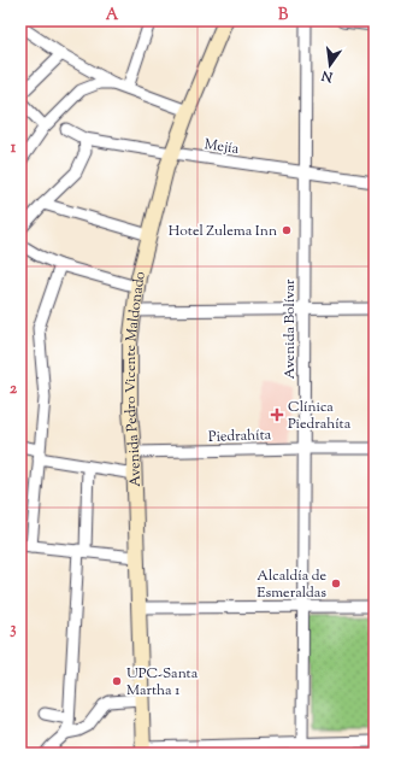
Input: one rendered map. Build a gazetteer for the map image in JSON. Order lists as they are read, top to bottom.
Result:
{
  "streets": {
    "main road": ["Avenida Pedro Vicente Maldonado"],
    "street": ["Mejía", "Avenida Bolívar", "Piedrahíta"]
  },
  "crossings": [
    ["Mejía", "Avenida Bolívar"],
    ["Mejía", "Avenida Pedro Vicente Maldonado"],
    ["Avenida Bolívar", "Piedrahíta"],
    ["Avenida Pedro Vicente Maldonado", "Piedrahíta"]
  ],
  "places": {
    "other": ["Hotel Zulema Inn", "Alcaldía de Esmeraldas", "UPC-Santa Martha 1"],
    "health": ["Clínica Piedrahíta"]
  },
  "north": "bottom",
  "grid": {
    "columns": ["A", "B"],
    "rows": ["1", "2", "3"]
  }
}
